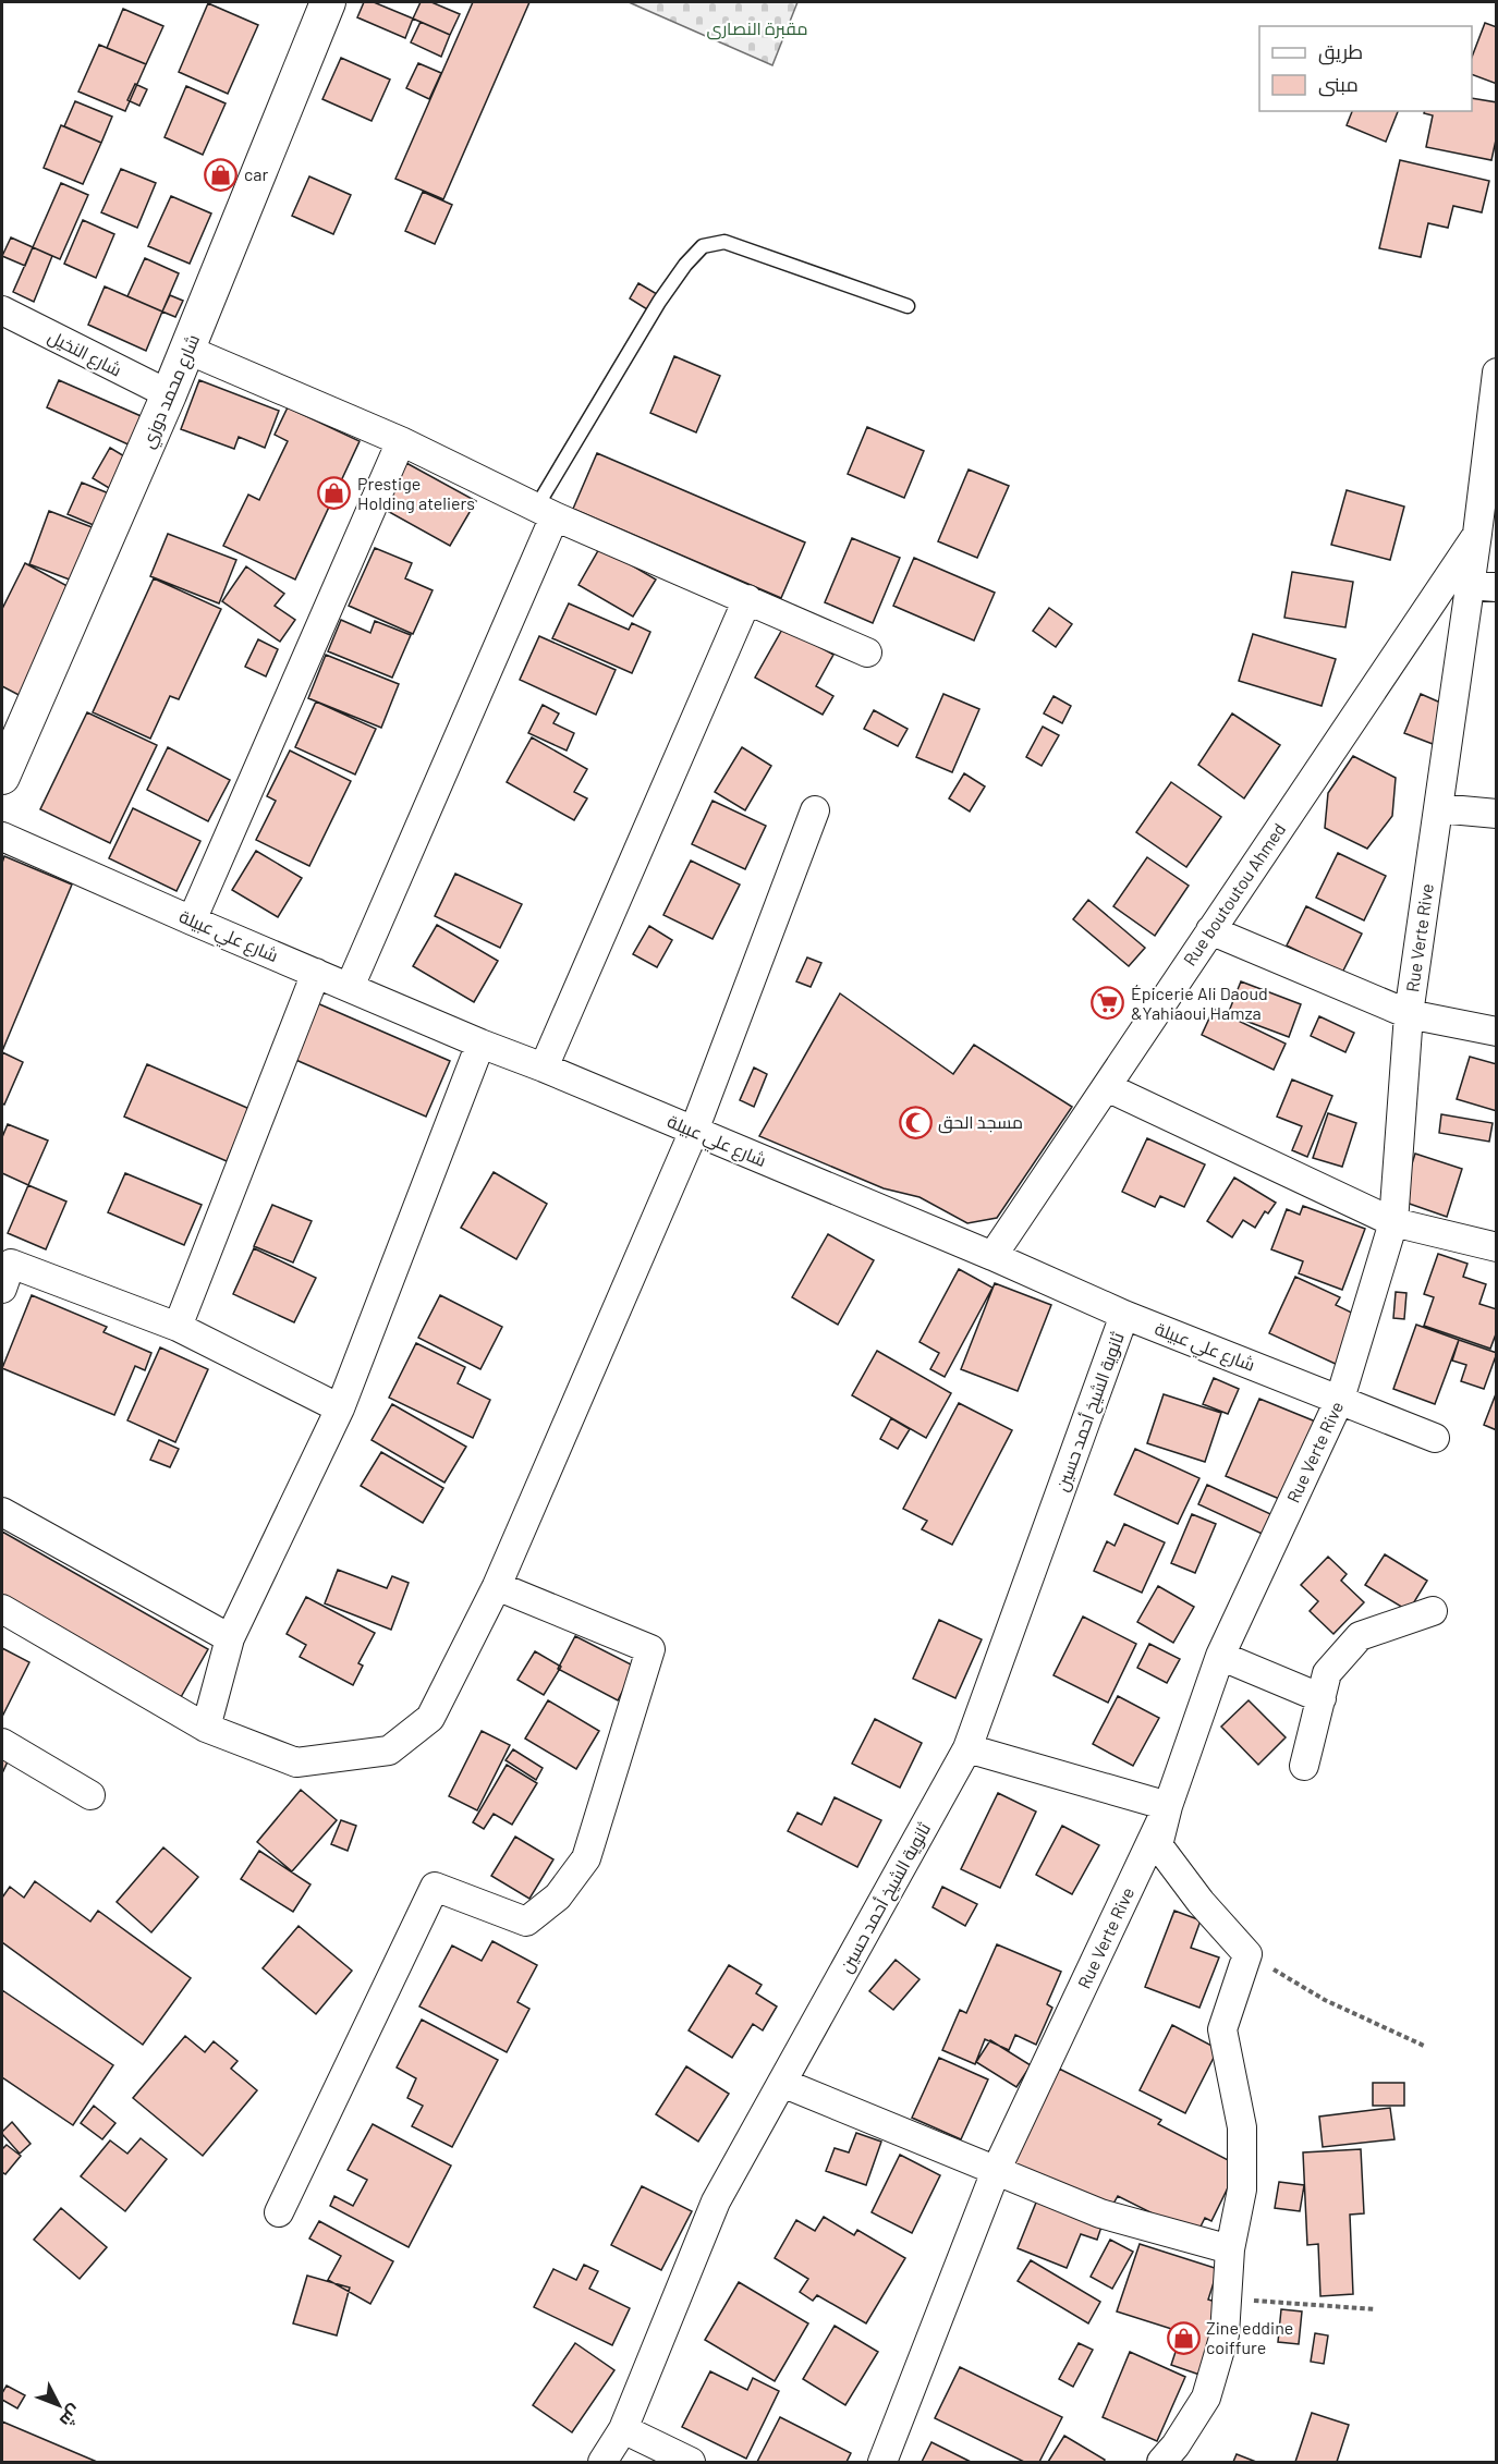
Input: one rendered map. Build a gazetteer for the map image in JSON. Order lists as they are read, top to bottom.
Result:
{
  "streets": {
    "street": [
      "شارع النخيل",
      "شارع محمد دوزي",
      "Rue boutoutou Ahmed",
      "شارع علي عبيلة",
      "Rue Verte Rive",
      "ثانوية الشيخ أحمد حسين"
    ]
  },
  "crossings": [
    ["شارع النخيل", "شارع محمد دوزي"],
    ["Rue boutoutou Ahmed", "شارع علي عبيلة"],
    ["Rue boutoutou Ahmed", "Rue Verte Rive"],
    ["شارع علي عبيلة", "Rue Verte Rive"],
    ["شارع علي عبيلة", "ثانوية الشيخ أحمد حسين"]
  ],
  "parks": ["مقبرة النصارى"],
  "places": {
    "shop": ["car", "Prestige Holding ateliers", "Zine eddine coiffure"],
    "supermarket": ["Épicerie Ali Daoud &Yahiaoui Hamza"],
    "mosque": ["مسجد الحق"]
  },
  "legend": ["طريق", "مبنى"],
  "north": "bottom right"
}
